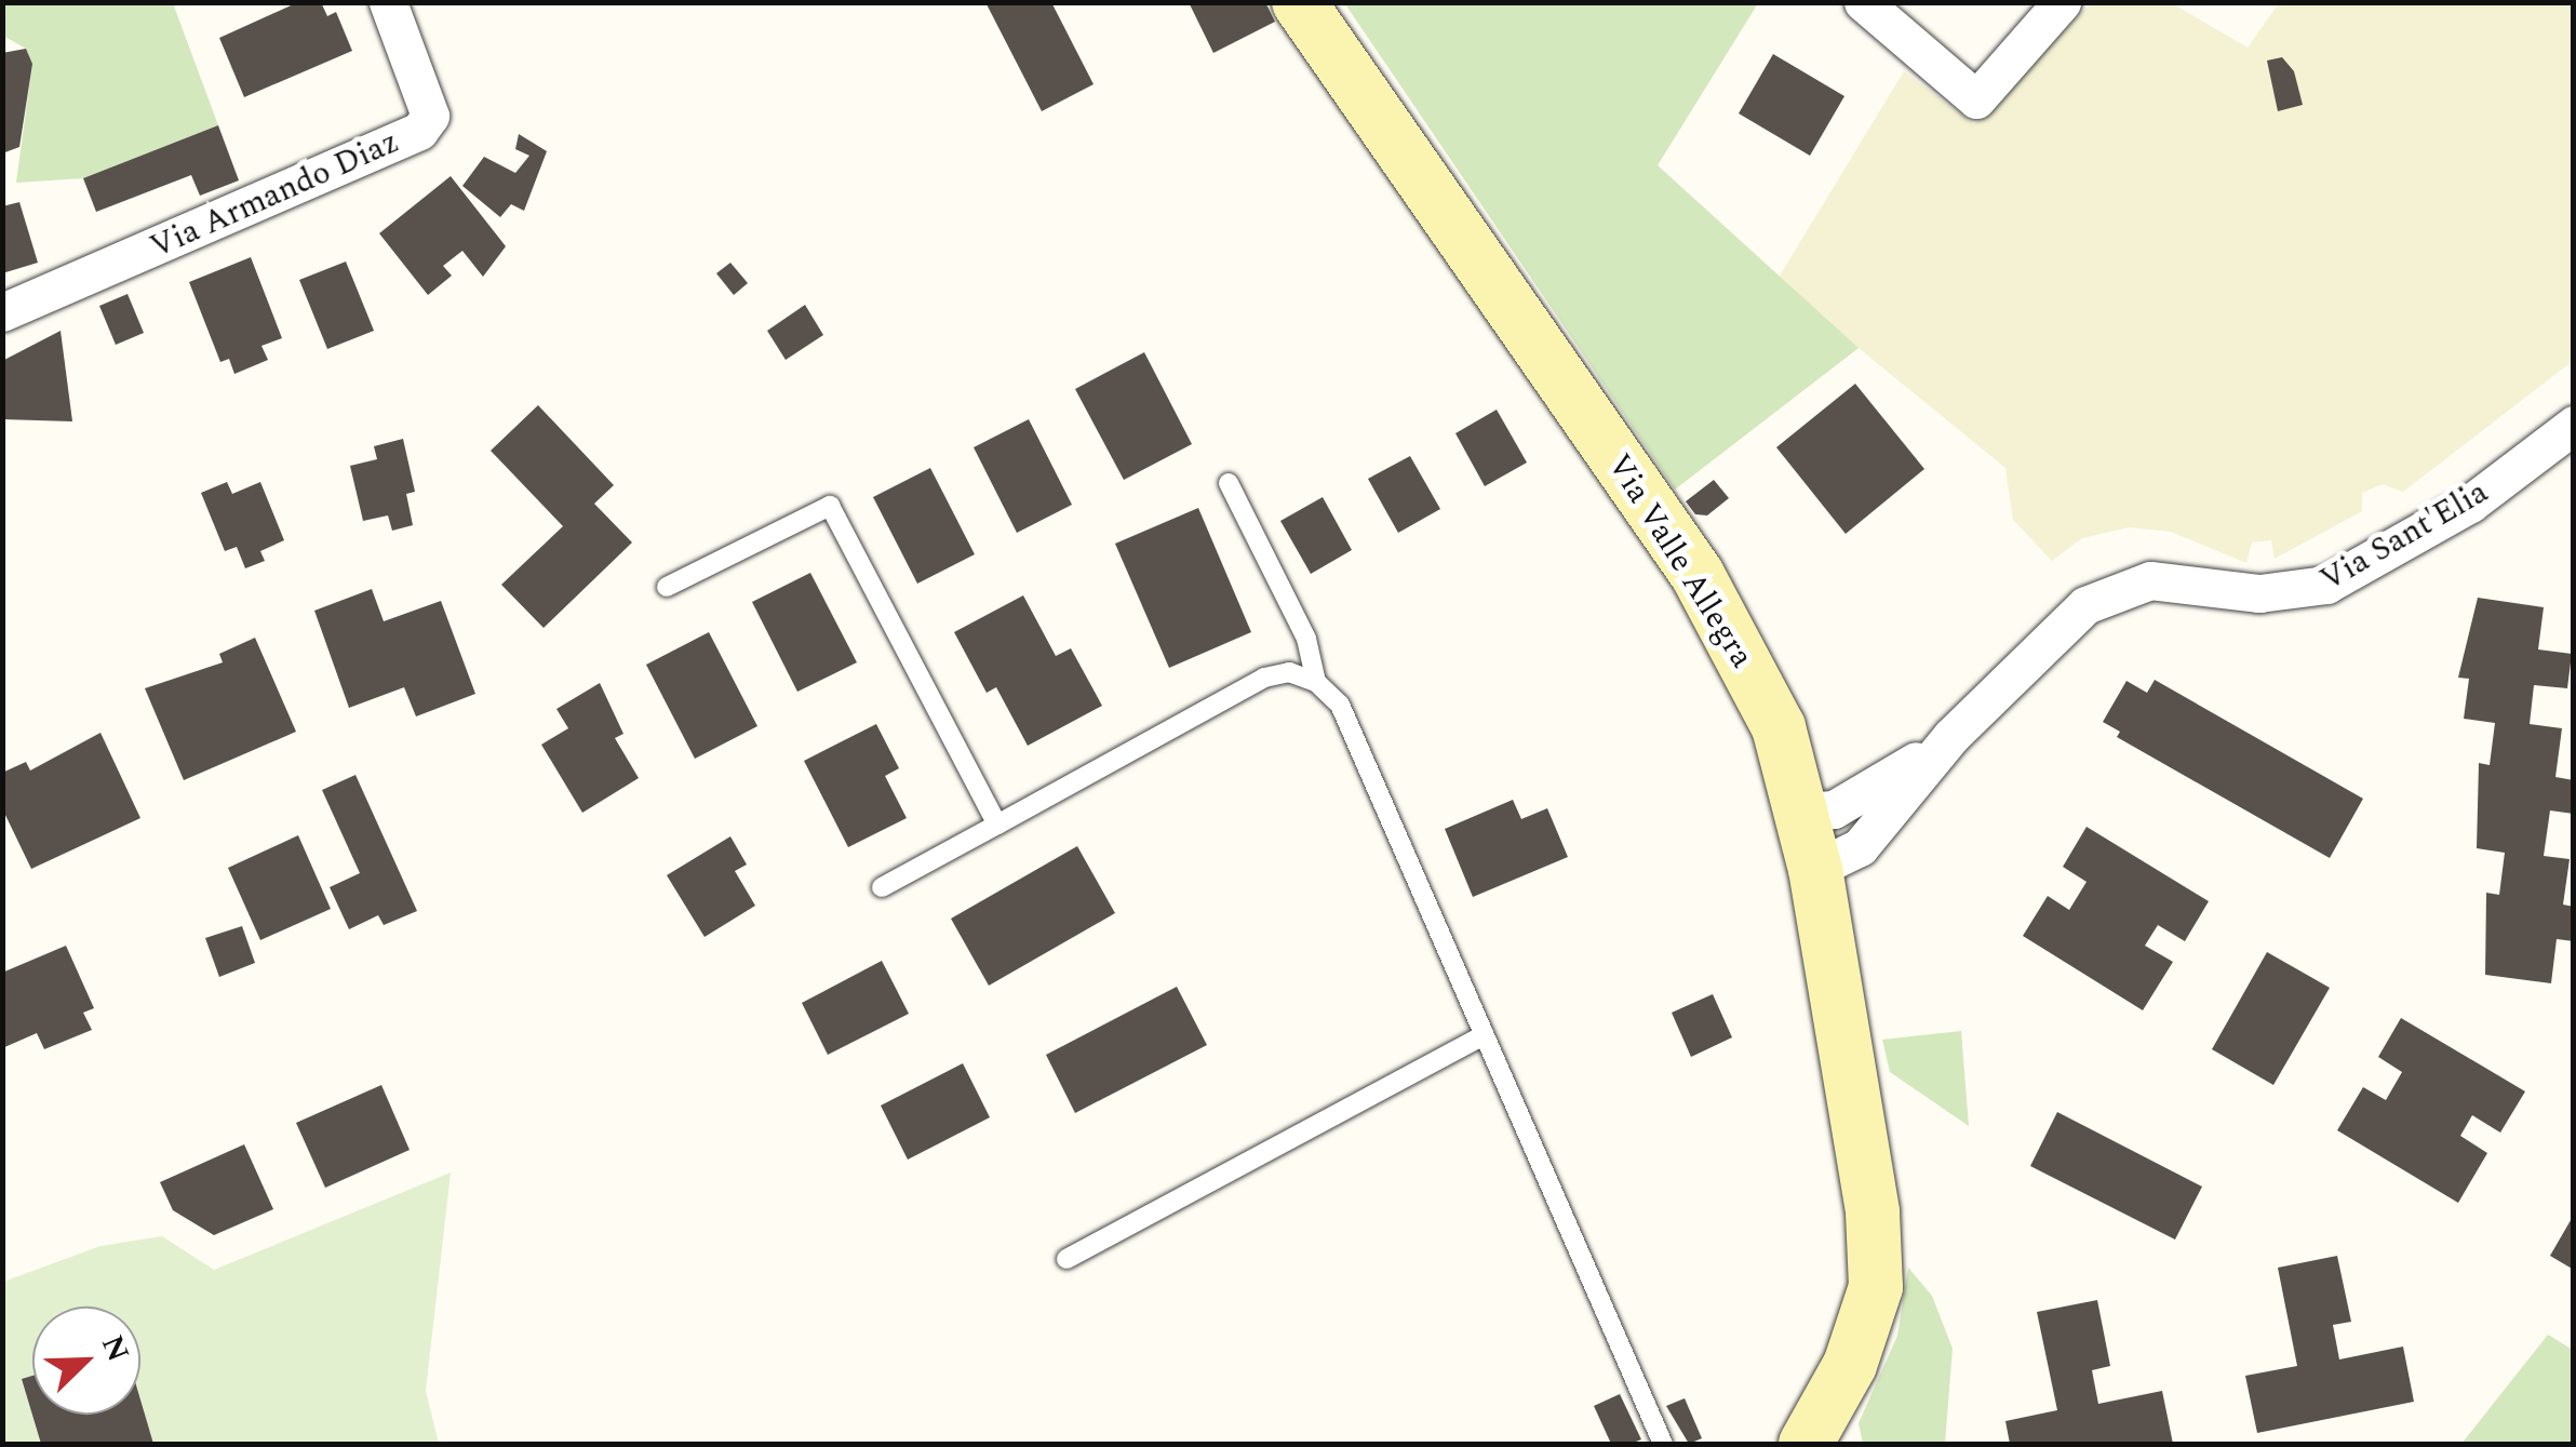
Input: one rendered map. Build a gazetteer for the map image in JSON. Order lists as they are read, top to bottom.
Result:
{
  "streets": {
    "main road": ["Via Valle Allegra"],
    "street": ["Via Armando Diaz", "Via Sant'Elia"]
  },
  "north": "top right"
}
